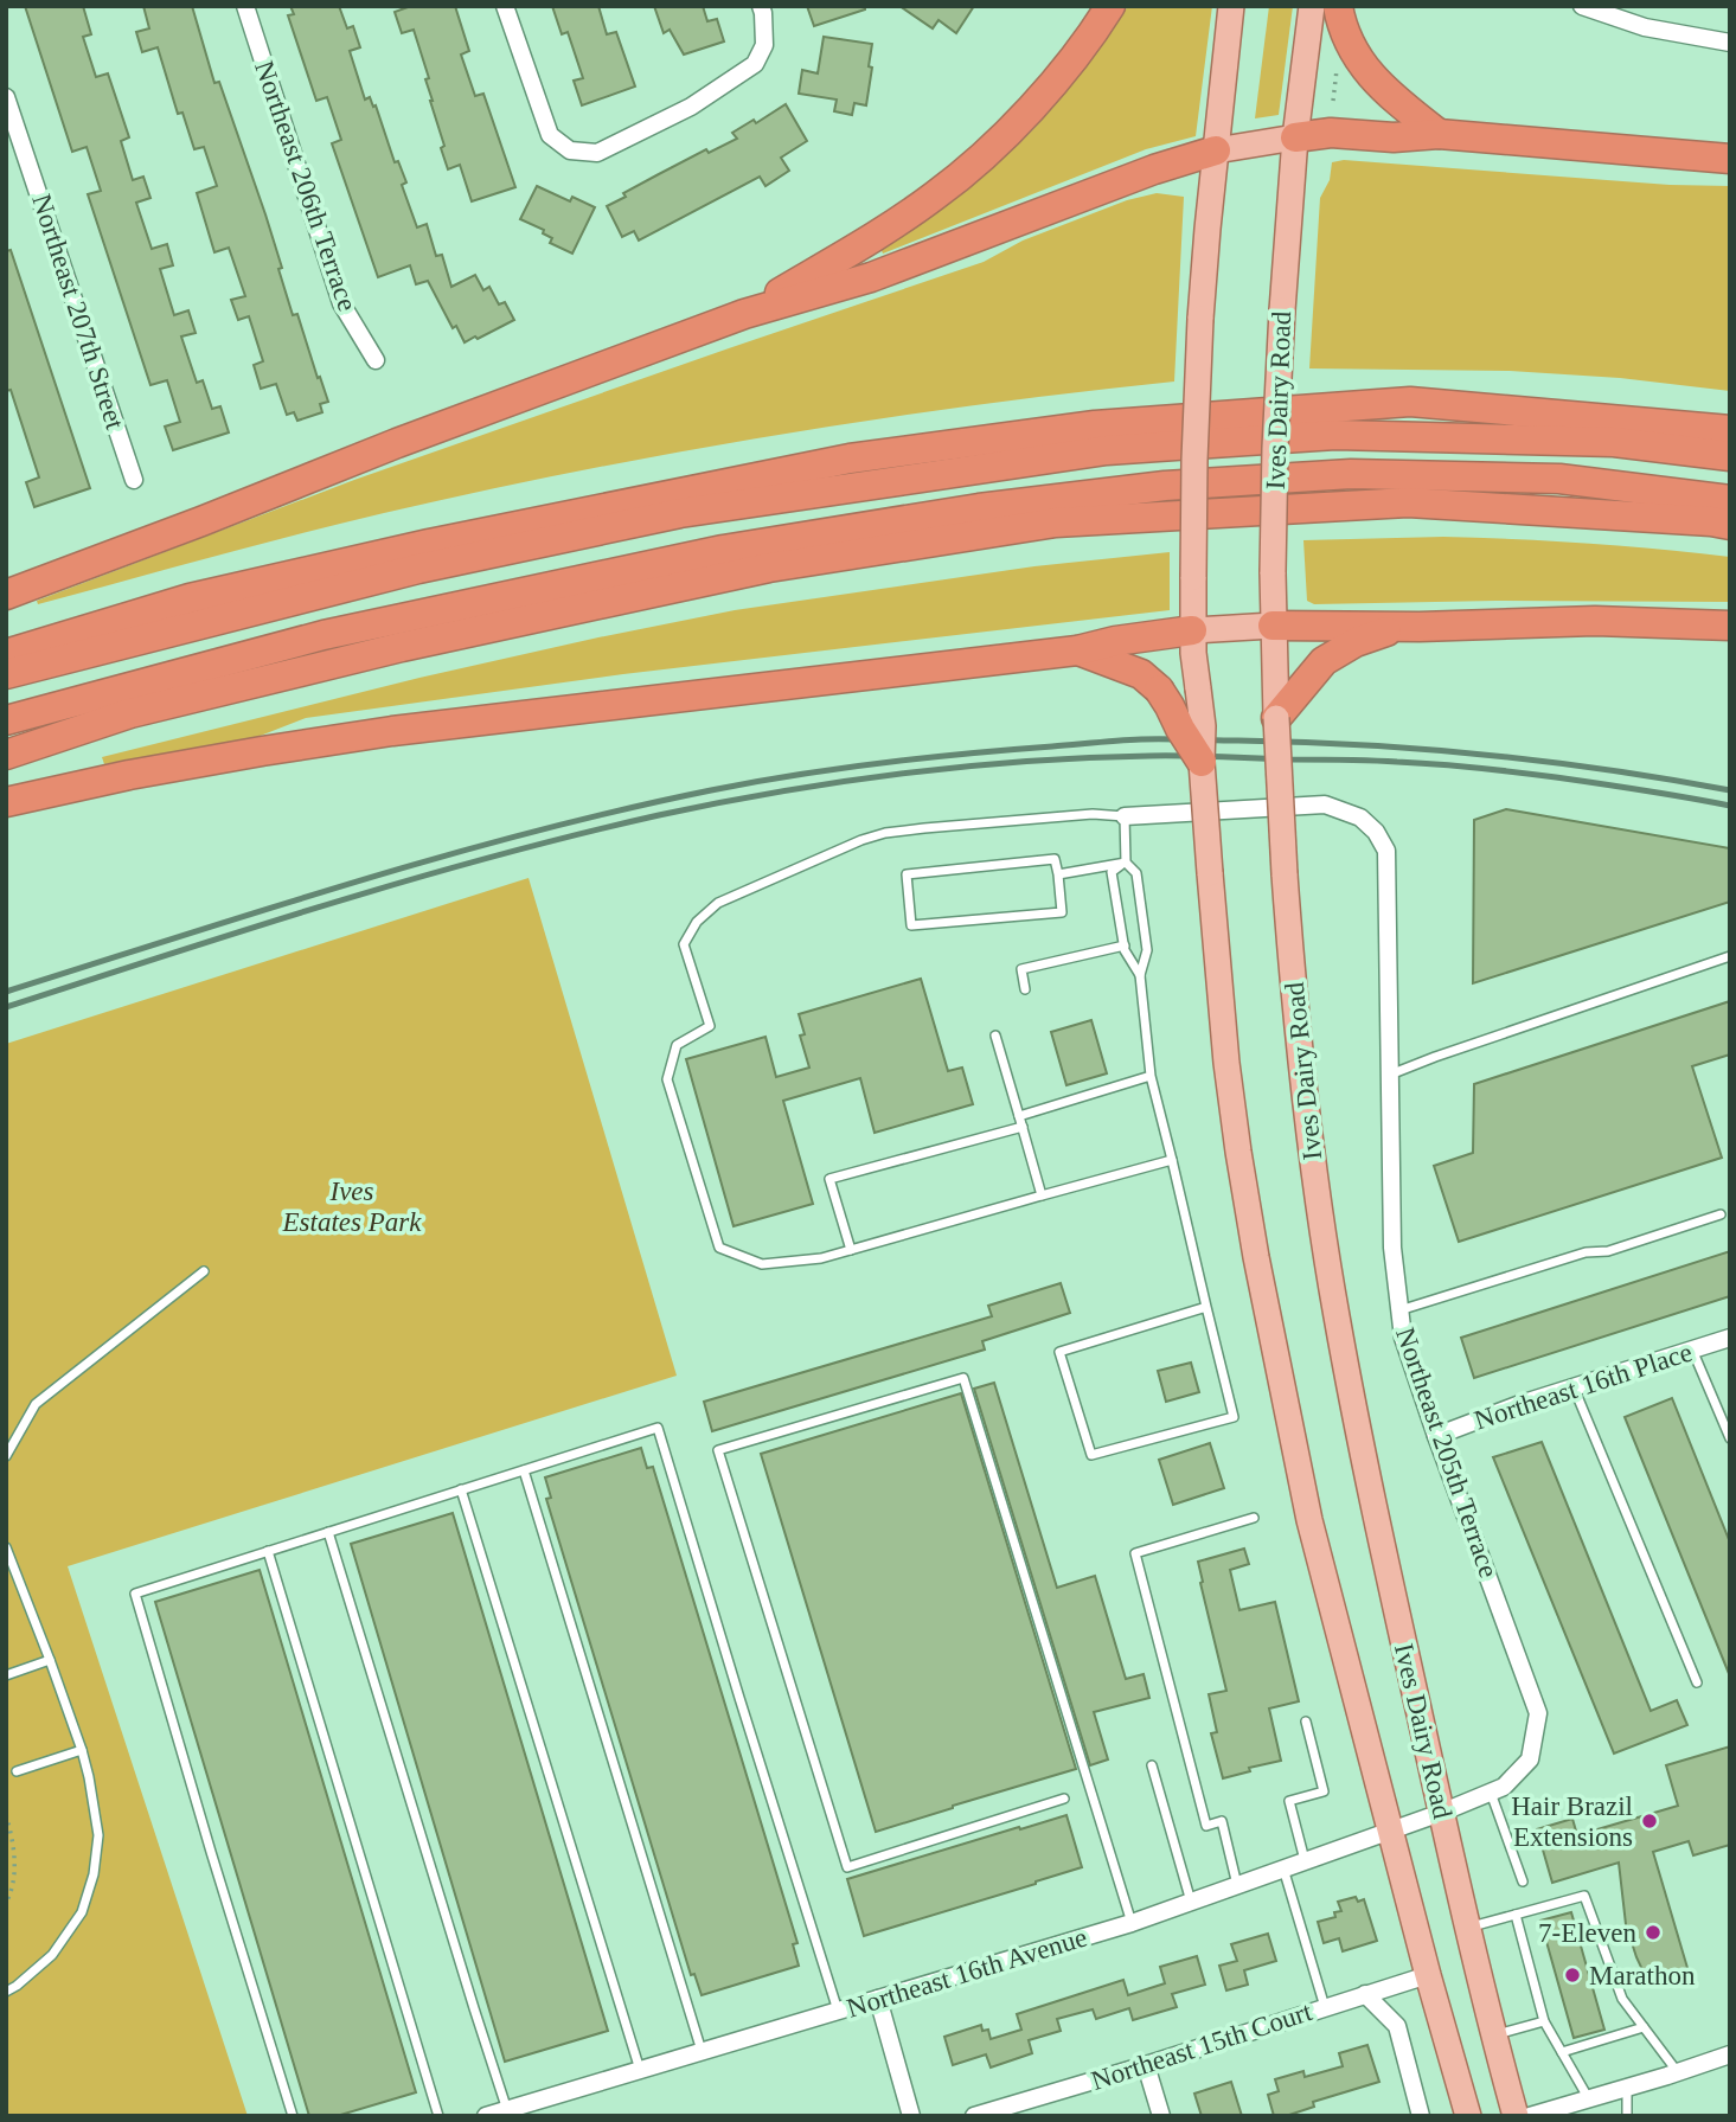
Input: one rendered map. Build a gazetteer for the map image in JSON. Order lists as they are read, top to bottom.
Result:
{
  "streets": {
    "main road": ["Ives Dairy Road"],
    "street": [
      "Northeast 206th Terrace",
      "Northeast 207th Street",
      "Northeast 16th Place",
      "Northeast 205th Terrace",
      "Northeast 16th Avenue",
      "Northeast 15th Court"
    ]
  },
  "crossings": [
    ["Ives Dairy Road", "Northeast 205th Terrace"],
    ["Ives Dairy Road", "Northeast 16th Avenue"],
    ["Ives Dairy Road", "Northeast 15th Court"],
    ["Northeast 16th Place", "Northeast 205th Terrace"],
    ["Northeast 205th Terrace", "Northeast 16th Avenue"]
  ],
  "parks": ["Ives Estates Park"],
  "places": ["Hair Brazil Extensions", "7-Eleven", "Marathon"]
}
